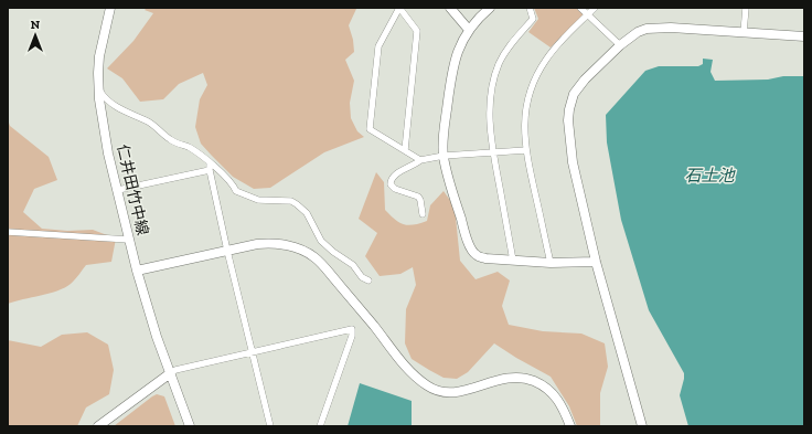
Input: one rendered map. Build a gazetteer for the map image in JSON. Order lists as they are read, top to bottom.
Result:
{
  "streets": {
    "street": ["仁井田竹中線"]
  },
  "water": ["石土池"],
  "north": "top"
}
